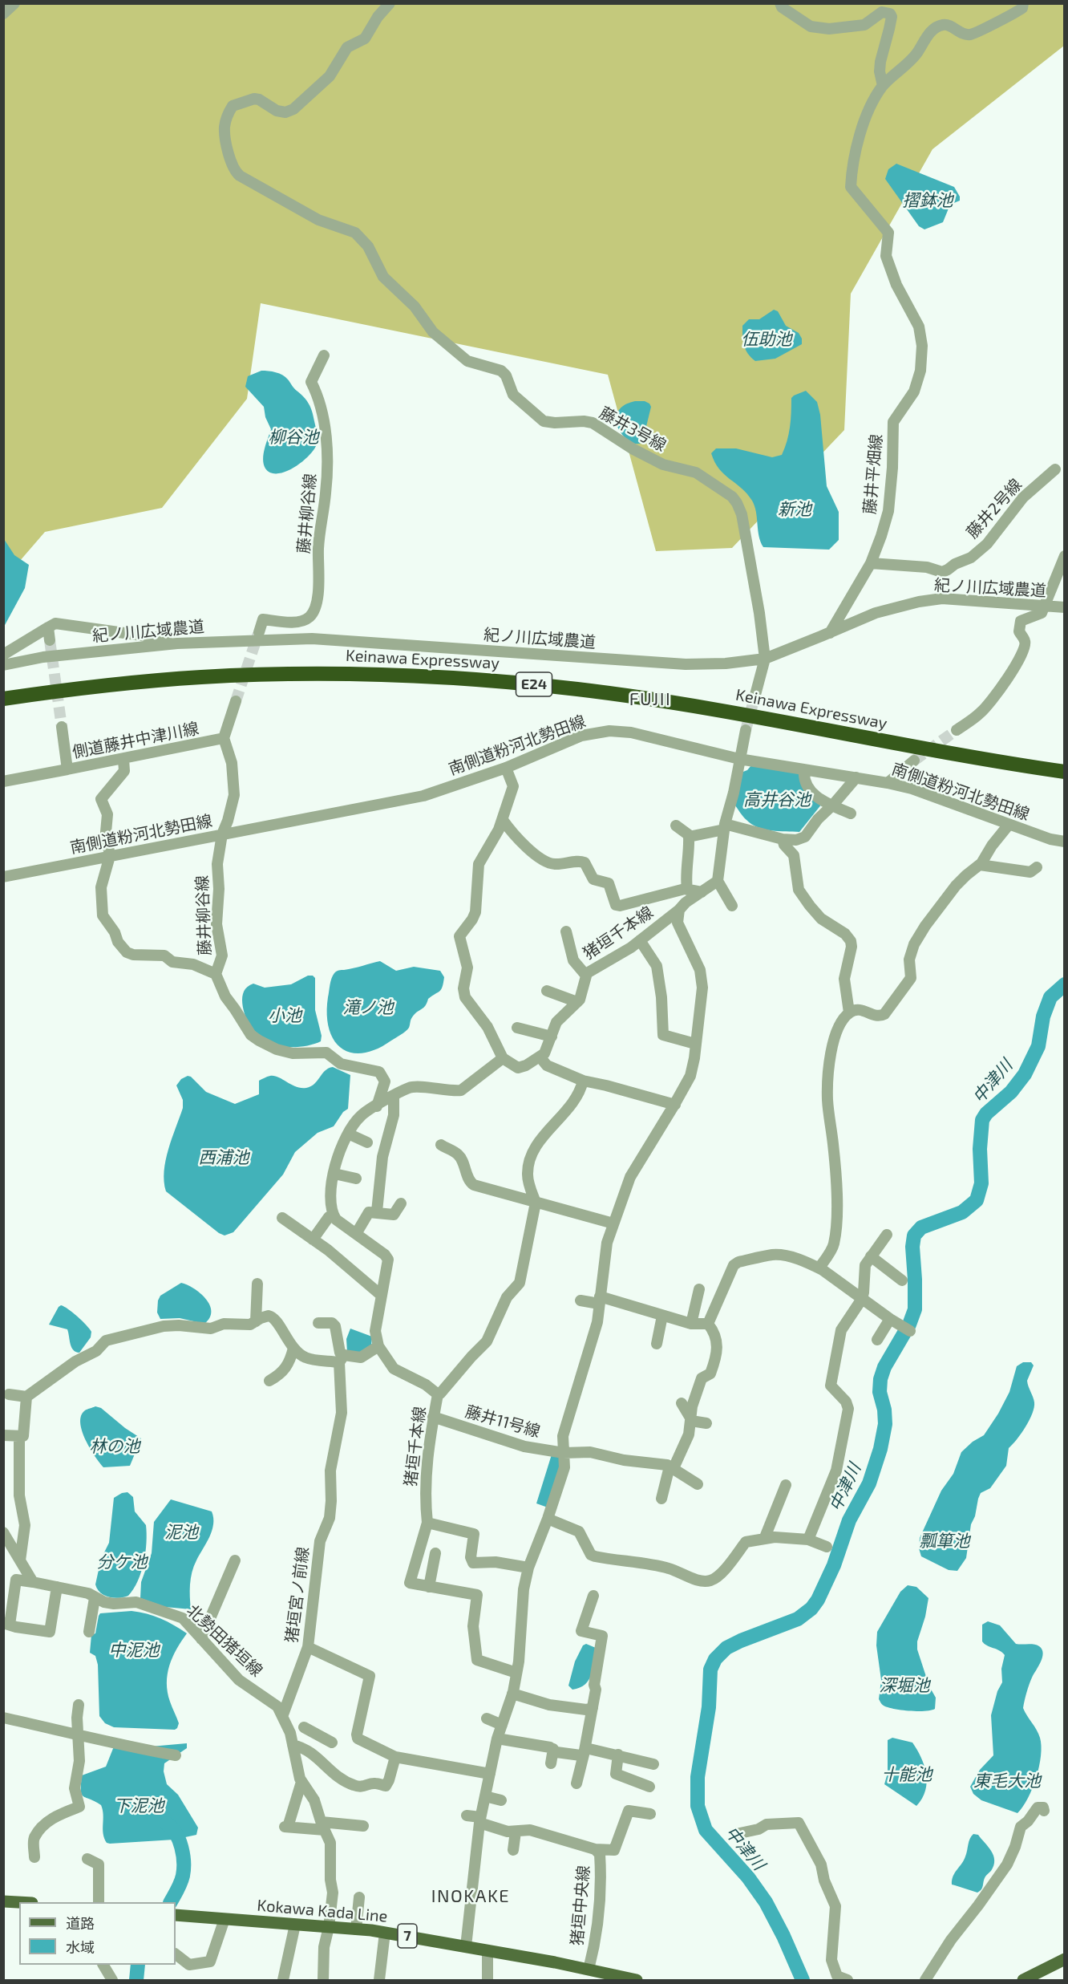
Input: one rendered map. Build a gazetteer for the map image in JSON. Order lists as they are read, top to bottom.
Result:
{
  "streets": {
    "highway": ["Keinawa Expressway", "E24"],
    "main road": ["Kokawa Kada Line", "7"],
    "street": [
      "藤井3号線",
      "藤井平畑線",
      "藤井2号線",
      "藤井柳谷線",
      "紀ノ川広域農道",
      "側道藤井中津川線",
      "南側道粉河北勢田線",
      "猪垣千本線",
      "藤井11号線",
      "猪垣宮ノ前線",
      "北勢田猪垣線",
      "猪垣中央線"
    ]
  },
  "crossings": [
    ["藤井3号線", "紀ノ川広域農道"],
    ["藤井平畑線", "藤井2号線"],
    ["藤井平畑線", "紀ノ川広域農道"],
    ["藤井柳谷線", "側道藤井中津川線"],
    ["藤井柳谷線", "南側道粉河北勢田線"],
    ["猪垣千本線", "藤井11号線"],
    ["猪垣宮ノ前線", "北勢田猪垣線"],
    ["北勢田猪垣線", "Kokawa Kada Line"],
    ["猪垣中央線", "Kokawa Kada Line"]
  ],
  "districts": ["FUJII", "INOKAKE"],
  "water": [
    "摺鉢池",
    "伍助池",
    "柳谷池",
    "新池",
    "高井谷池",
    "滝ノ池",
    "小池",
    "中津川",
    "西浦池",
    "林の池",
    "泥池",
    "瓢箪池",
    "分ケ池",
    "中泥池",
    "深堀池",
    "十能池",
    "東毛大池",
    "下泥池"
  ],
  "legend": ["道路", "水域"]
}
